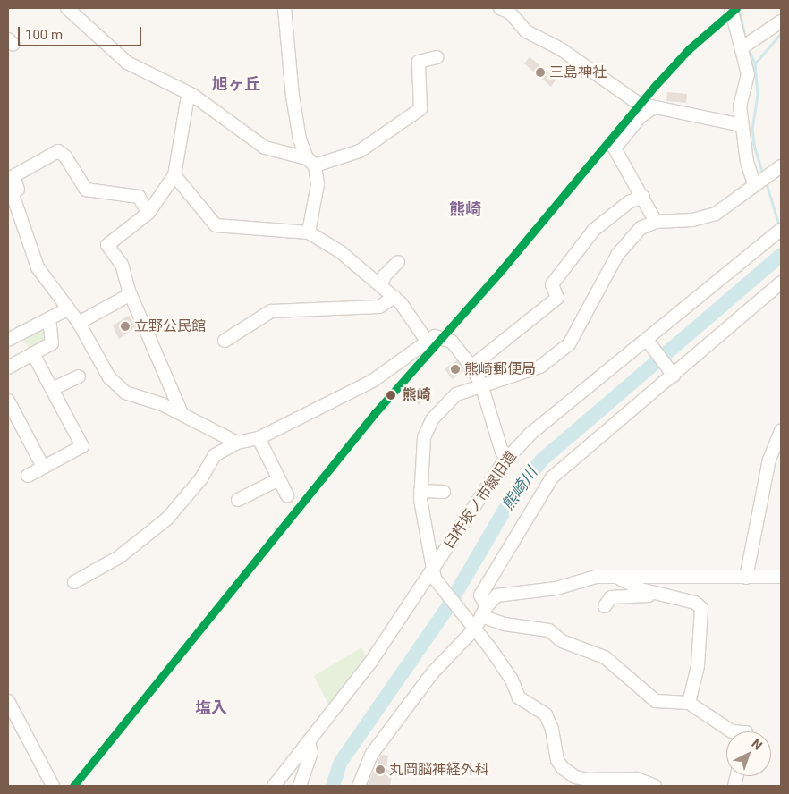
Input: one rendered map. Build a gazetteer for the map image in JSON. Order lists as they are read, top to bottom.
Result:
{
  "streets": {
    "street": ["臼杵坂ノ市線旧道"]
  },
  "districts": ["旭ヶ丘", "熊崎", "塩入"],
  "water": ["熊崎川"],
  "places": [
    "三島神社",
    "立野公民館",
    "熊崎郵便局",
    "熊崎",
    "丸岡脳神経外科"
  ],
  "scale_bar": "100 m",
  "north": "top right"
}
